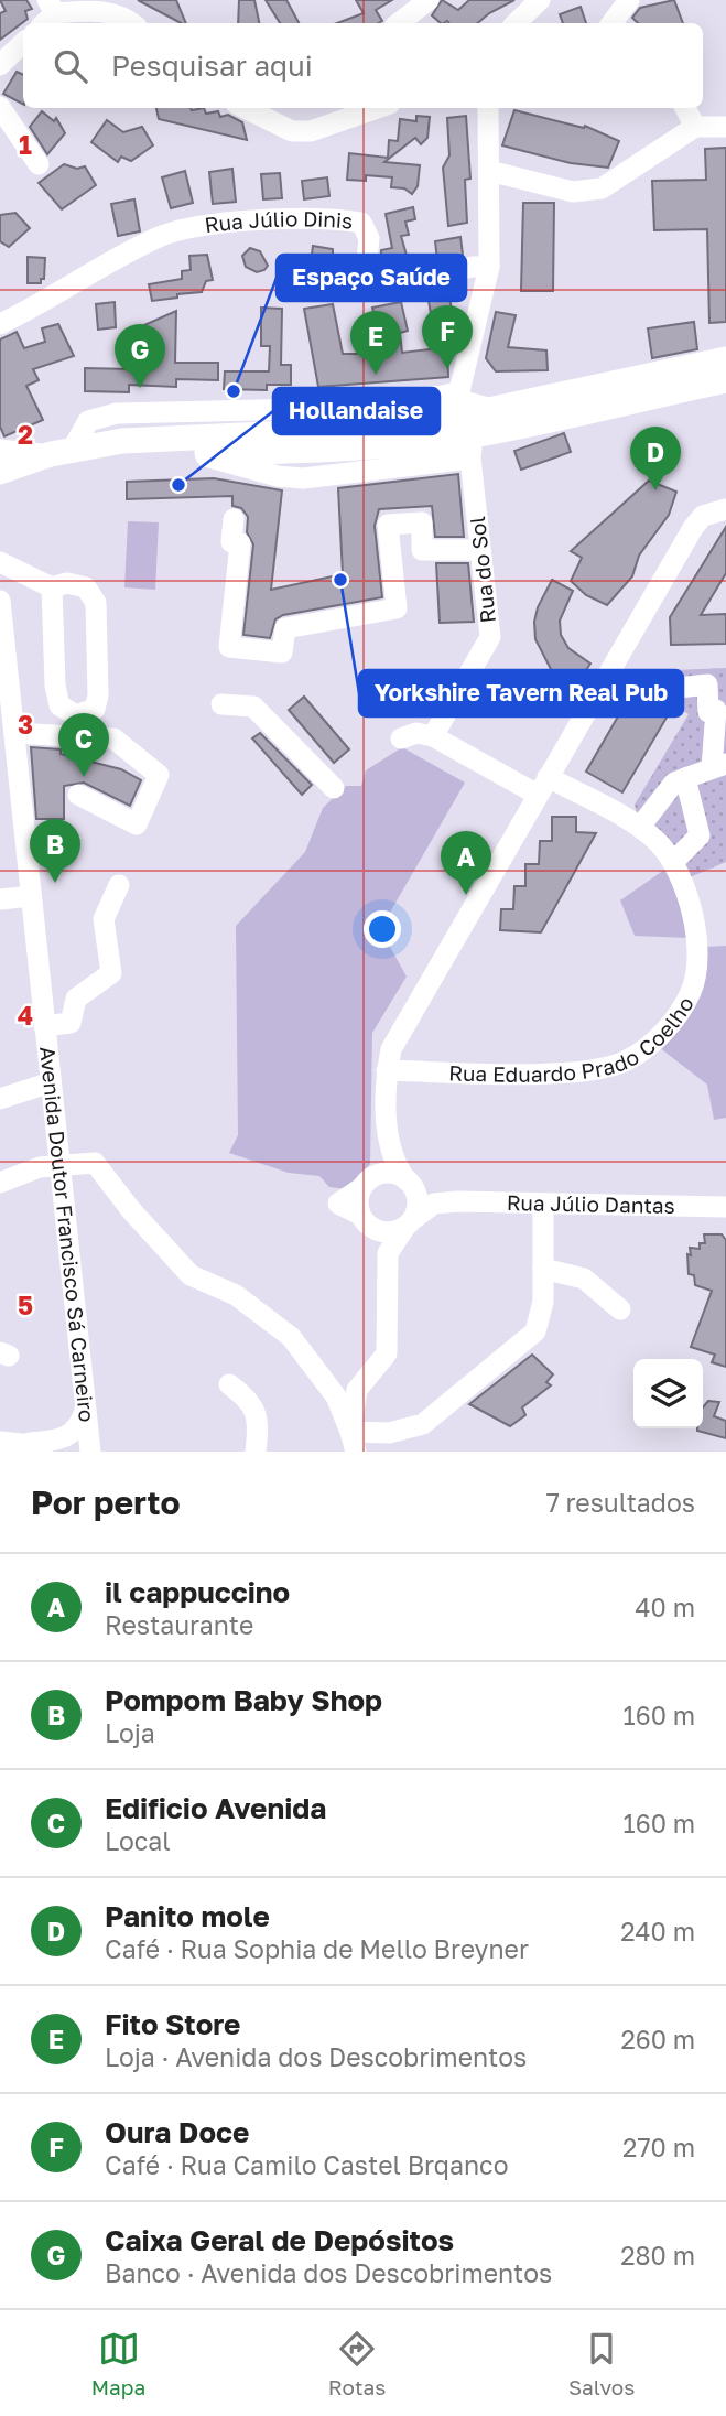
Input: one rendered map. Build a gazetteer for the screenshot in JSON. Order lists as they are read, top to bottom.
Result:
{
  "streets": {
    "street": [
      "Rua Júlio Dinis",
      "Rua do Sol",
      "Rua Eduardo Prado Coelho",
      "Rua Júlio Dantas",
      "Avenida Doutor Francisco Sá Carneiro"
    ]
  },
  "places": ["Espaço Saúde", "Hollandaise", "Yorkshire Tavern Real Pub"],
  "page": {
    "search": "Pesquisar aqui",
    "pins": [
      "F",
      "E",
      "G",
      "D",
      "C",
      "B",
      "A"
    ],
    "heading": ["Por perto", "7 resultados"],
    "list": [
      {
        "mark": "A",
        "name": "il cappuccino",
        "note": "Restaurante",
        "value": "40 m"
      },
      {
        "mark": "B",
        "name": "Pompom Baby Shop",
        "note": "Loja",
        "value": "160 m"
      },
      {
        "mark": "C",
        "name": "Edificio Avenida",
        "note": "Local",
        "value": "160 m"
      },
      {
        "mark": "D",
        "name": "Panito mole",
        "note": "Café · Rua Sophia de Mello Breyner",
        "value": "240 m"
      },
      {
        "mark": "E",
        "name": "Fito Store",
        "note": "Loja · Avenida dos Descobrimentos",
        "value": "260 m"
      },
      {
        "mark": "F",
        "name": "Oura Doce",
        "note": "Café · Rua Camilo Castel Brqanco",
        "value": "270 m"
      },
      {
        "mark": "G",
        "name": "Caixa Geral de Depósitos",
        "note": "Banco · Avenida dos Descobrimentos",
        "value": "280 m"
      }
    ],
    "nav": ["Mapa", "Rotas", "Salvos"]
  },
  "grid": {
    "rows": [
      "1",
      "2",
      "3",
      "4",
      "5"
    ]
  }
}
